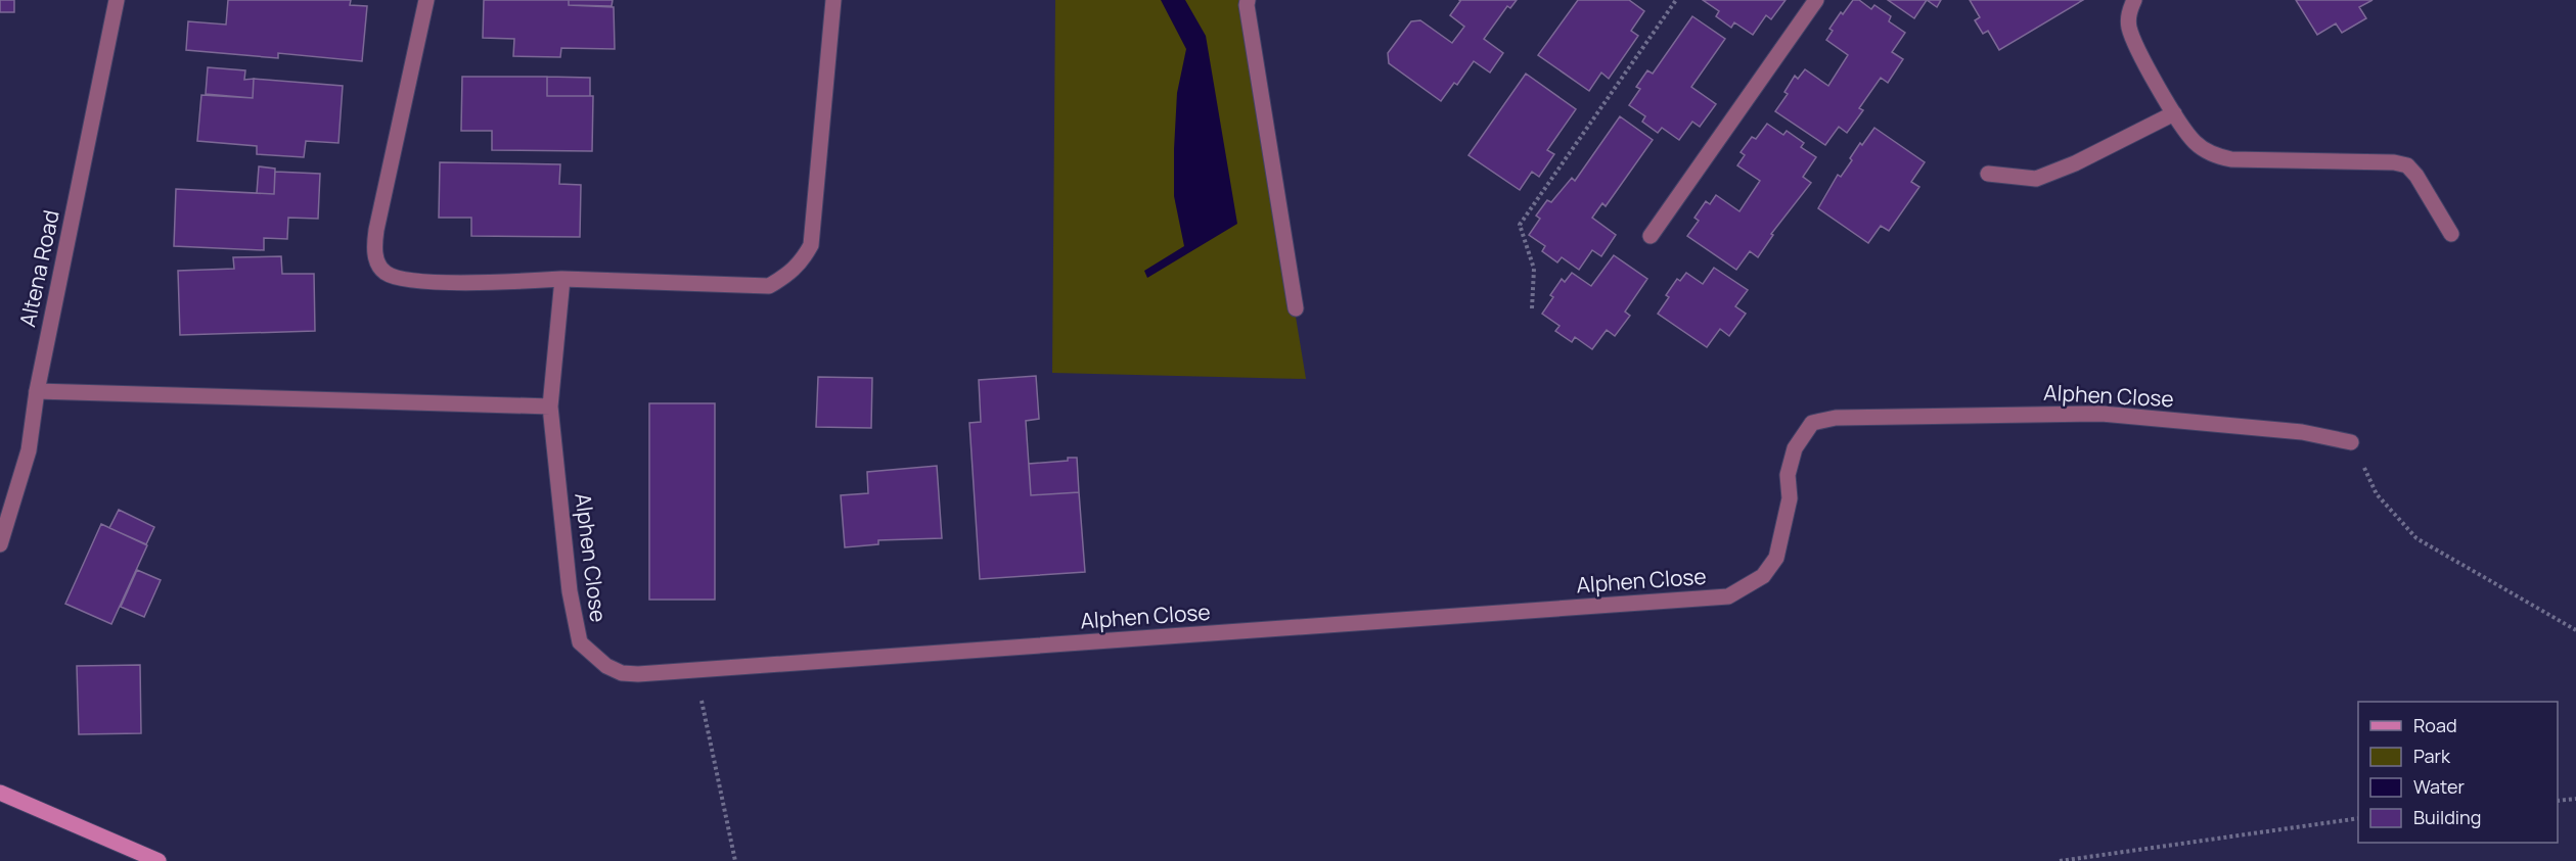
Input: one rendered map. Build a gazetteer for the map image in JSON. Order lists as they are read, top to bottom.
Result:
{
  "streets": {
    "street": ["Altena Road", "Alphen Close"]
  },
  "legend": [
    "Road",
    "Park",
    "Water",
    "Building"
  ]
}
